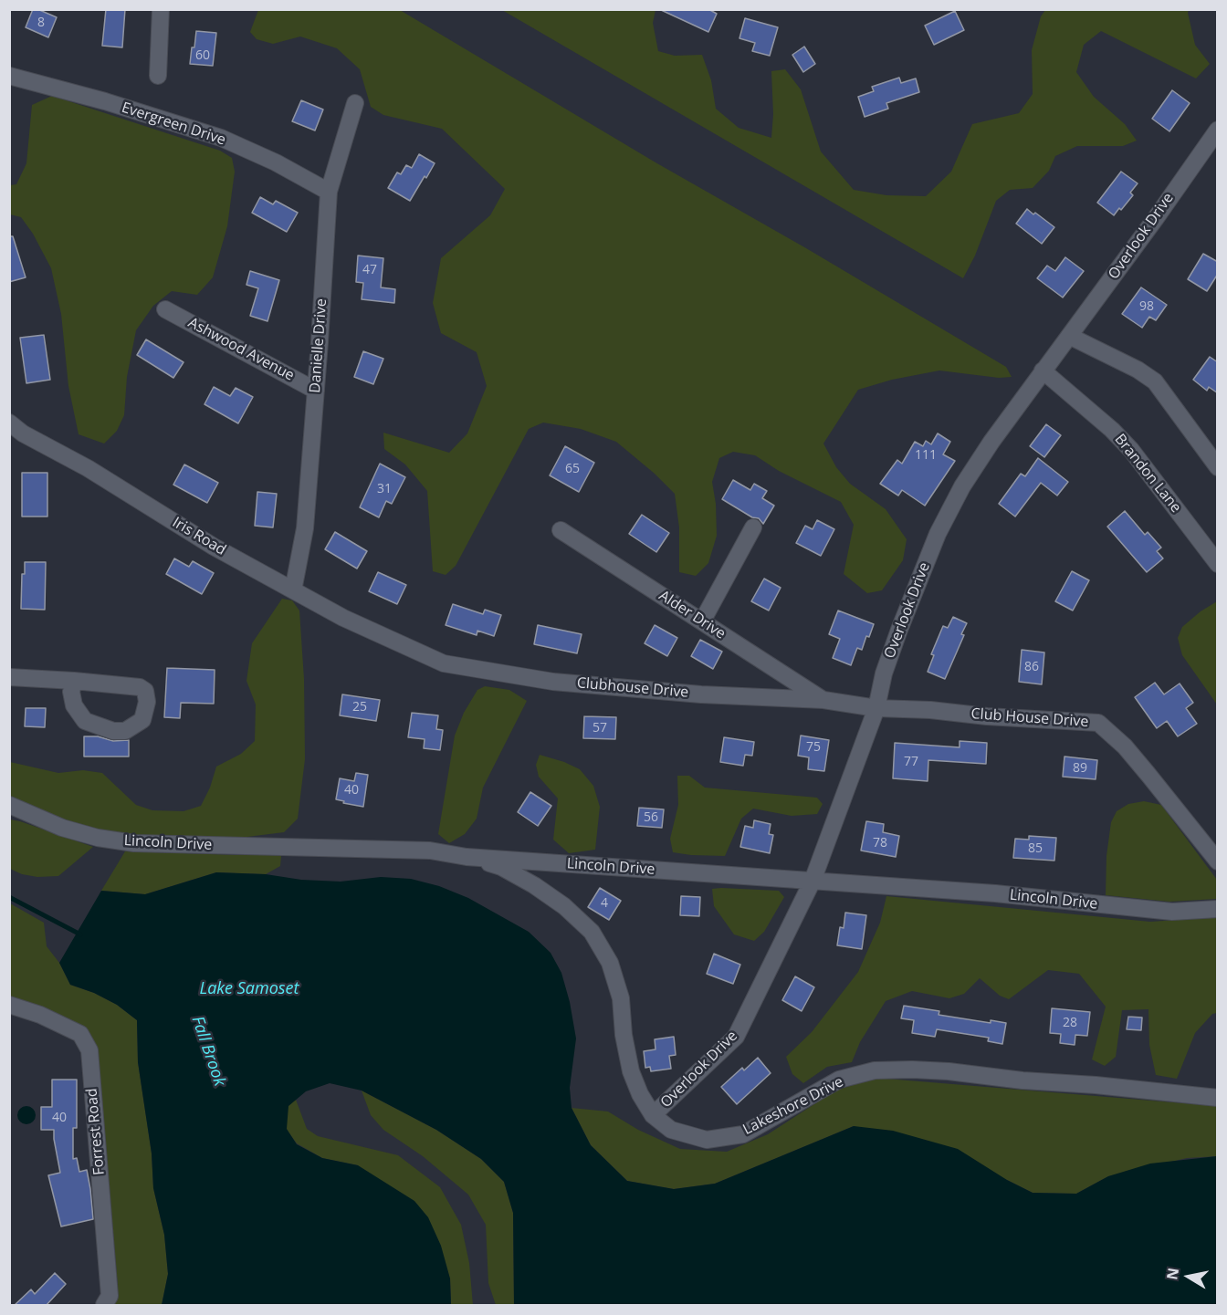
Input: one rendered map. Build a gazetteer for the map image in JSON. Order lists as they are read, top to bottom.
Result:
{
  "streets": {
    "street": [
      "Evergreen Drive",
      "Overlook Drive",
      "Danielle Drive",
      "Ashwood Avenue",
      "Brandon Lane",
      "Iris Road",
      "Alder Drive",
      "Clubhouse Drive",
      "Club House Drive",
      "Lincoln Drive",
      "Lakeshore Drive",
      "Forrest Road"
    ]
  },
  "crossings": [
    ["Evergreen Drive", "Danielle Drive"],
    ["Overlook Drive", "Brandon Lane"],
    ["Overlook Drive", "Clubhouse Drive"],
    ["Overlook Drive", "Club House Drive"],
    ["Overlook Drive", "Lincoln Drive"],
    ["Overlook Drive", "Lakeshore Drive"],
    ["Danielle Drive", "Ashwood Avenue"],
    ["Danielle Drive", "Iris Road"],
    ["Iris Road", "Clubhouse Drive"],
    ["Alder Drive", "Clubhouse Drive"],
    ["Clubhouse Drive", "Club House Drive"],
    ["Lincoln Drive", "Lakeshore Drive"]
  ],
  "water": ["Lake Samoset", "Fall Brook"],
  "house_numbers": [
    "8",
    "60",
    "47",
    "98",
    "111",
    "65",
    "31",
    "86",
    "25",
    "57",
    "75",
    "77",
    "89",
    "40",
    "56",
    "78",
    "85",
    "4",
    "28",
    "40"
  ],
  "north": "left"
}
